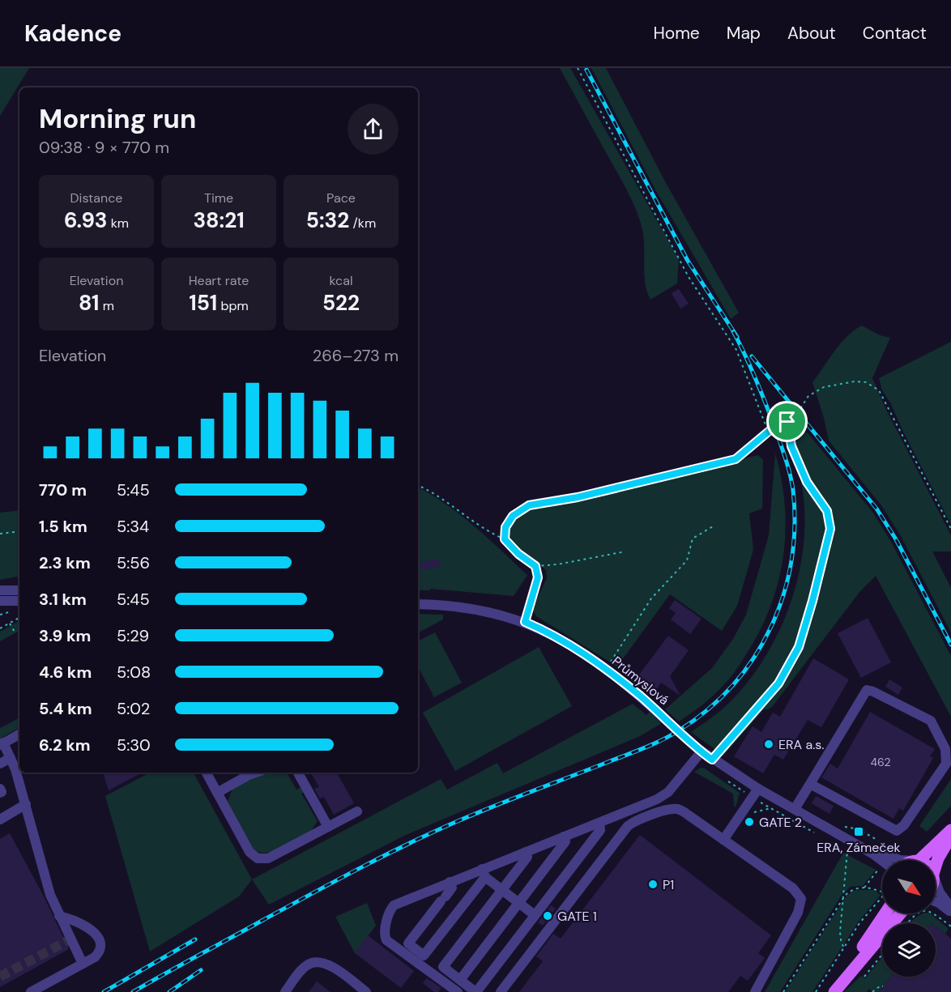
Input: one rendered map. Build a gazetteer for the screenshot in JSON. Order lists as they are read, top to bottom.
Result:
{
  "streets": {
    "street": ["Průmyslová"]
  },
  "places": {
    "other": [
      "ERA a.s.",
      "GATE 2",
      "P1",
      "GATE 1"
    ],
    "transit": ["ERA, Zámeček"]
  },
  "house_numbers": ["462"],
  "north": "bottom right",
  "page": {
    "header": "Kadence",
    "nav": [
      "Home",
      "Map",
      "About",
      "Contact"
    ],
    "heading": ["Morning run", "09:38 · 9 × 770 m"],
    "stats": [
      ["Distance", "6.93 km"],
      ["Time", "38:21"],
      ["Pace", "5:32 /km"],
      ["Elevation", "81 m"],
      ["Heart rate", "151 bpm"],
      ["kcal", "522"]
    ],
    "chart": ["Elevation", "266–273 m"],
    "list": [
      {
        "name": "770 m",
        "note": "5:45"
      },
      {
        "name": "1.5 km",
        "note": "5:34"
      },
      {
        "name": "2.3 km",
        "note": "5:56"
      },
      {
        "name": "3.1 km",
        "note": "5:45"
      },
      {
        "name": "3.9 km",
        "note": "5:29"
      },
      {
        "name": "4.6 km",
        "note": "5:08"
      },
      {
        "name": "5.4 km",
        "note": "5:02"
      },
      {
        "name": "6.2 km",
        "note": "5:30"
      }
    ]
  }
}
